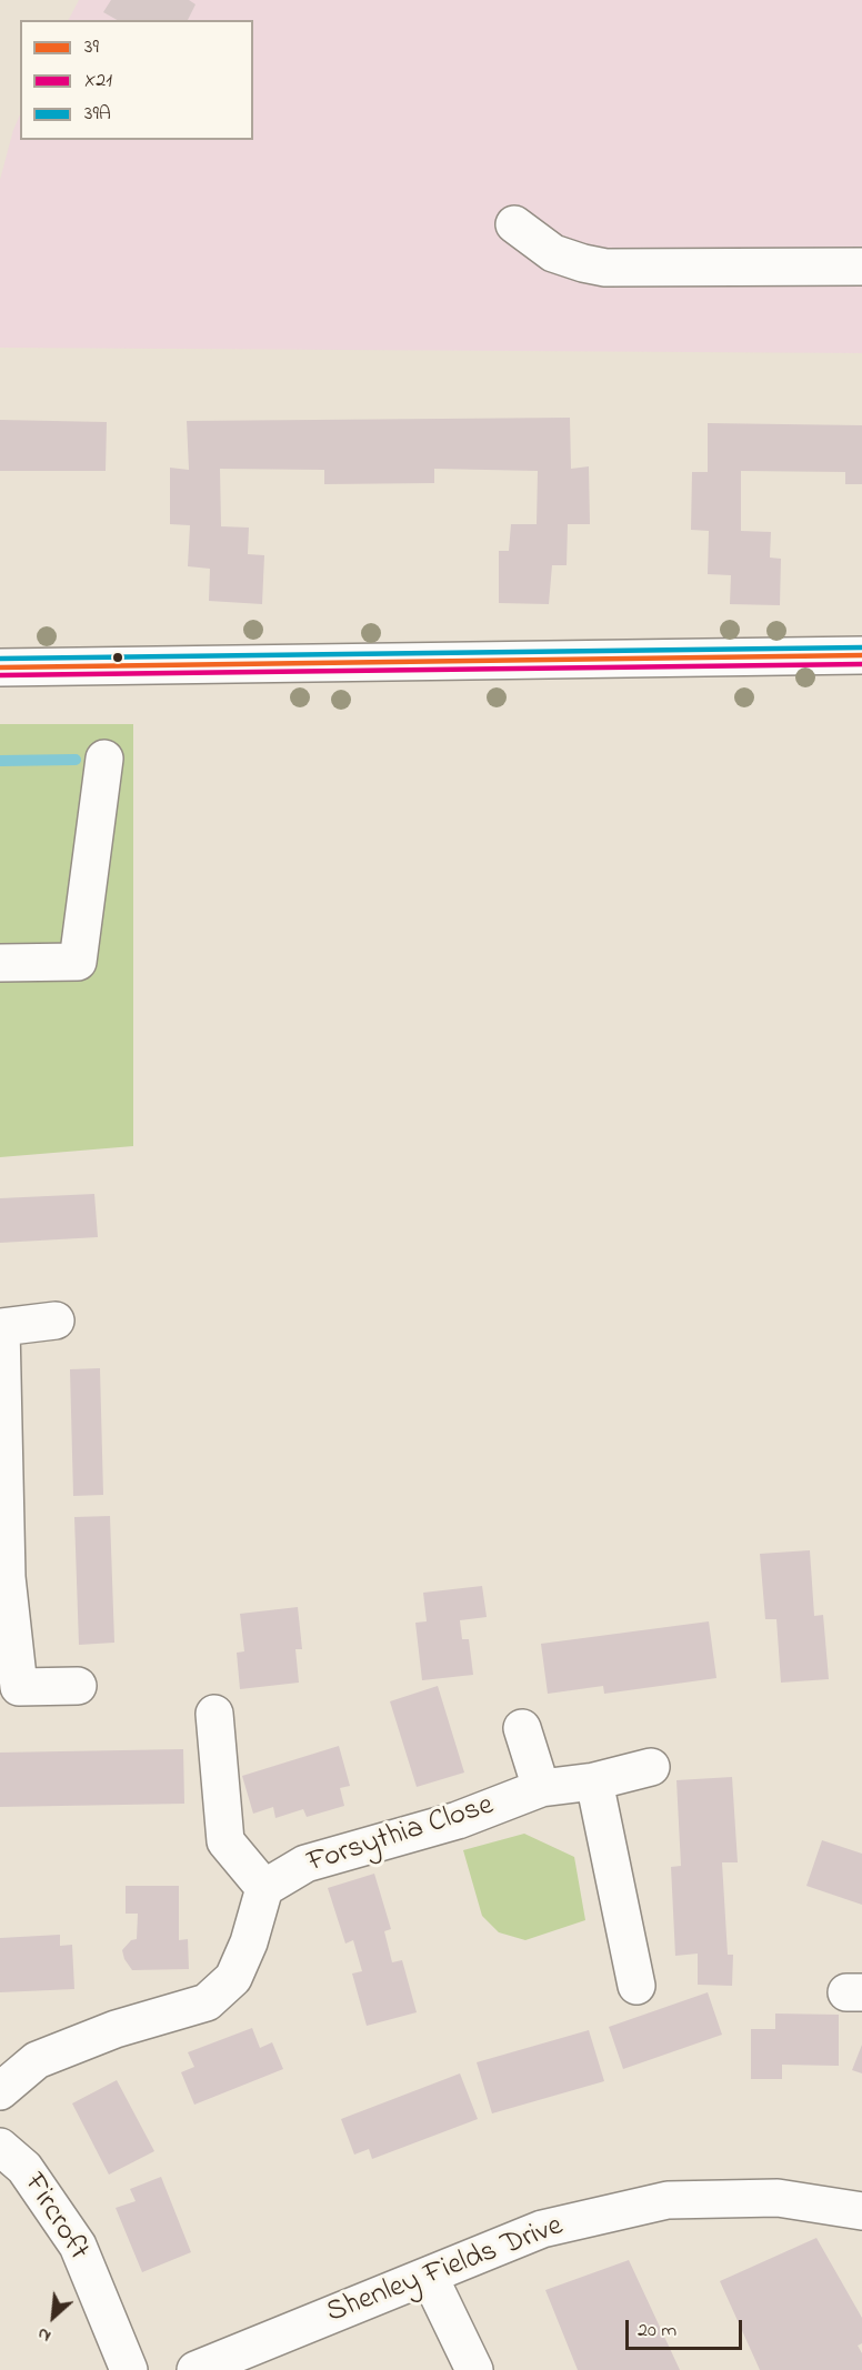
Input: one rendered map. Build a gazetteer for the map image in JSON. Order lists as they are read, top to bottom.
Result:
{
  "streets": {
    "street": ["Forsythia Close", "Fircroft", "Shenley Fields Drive"]
  },
  "lines": ["transit line 39A", "transit line 39", "transit line X21"],
  "legend": ["39", "X21", "39A"],
  "scale_bar": "20 m",
  "north": "bottom left"
}
